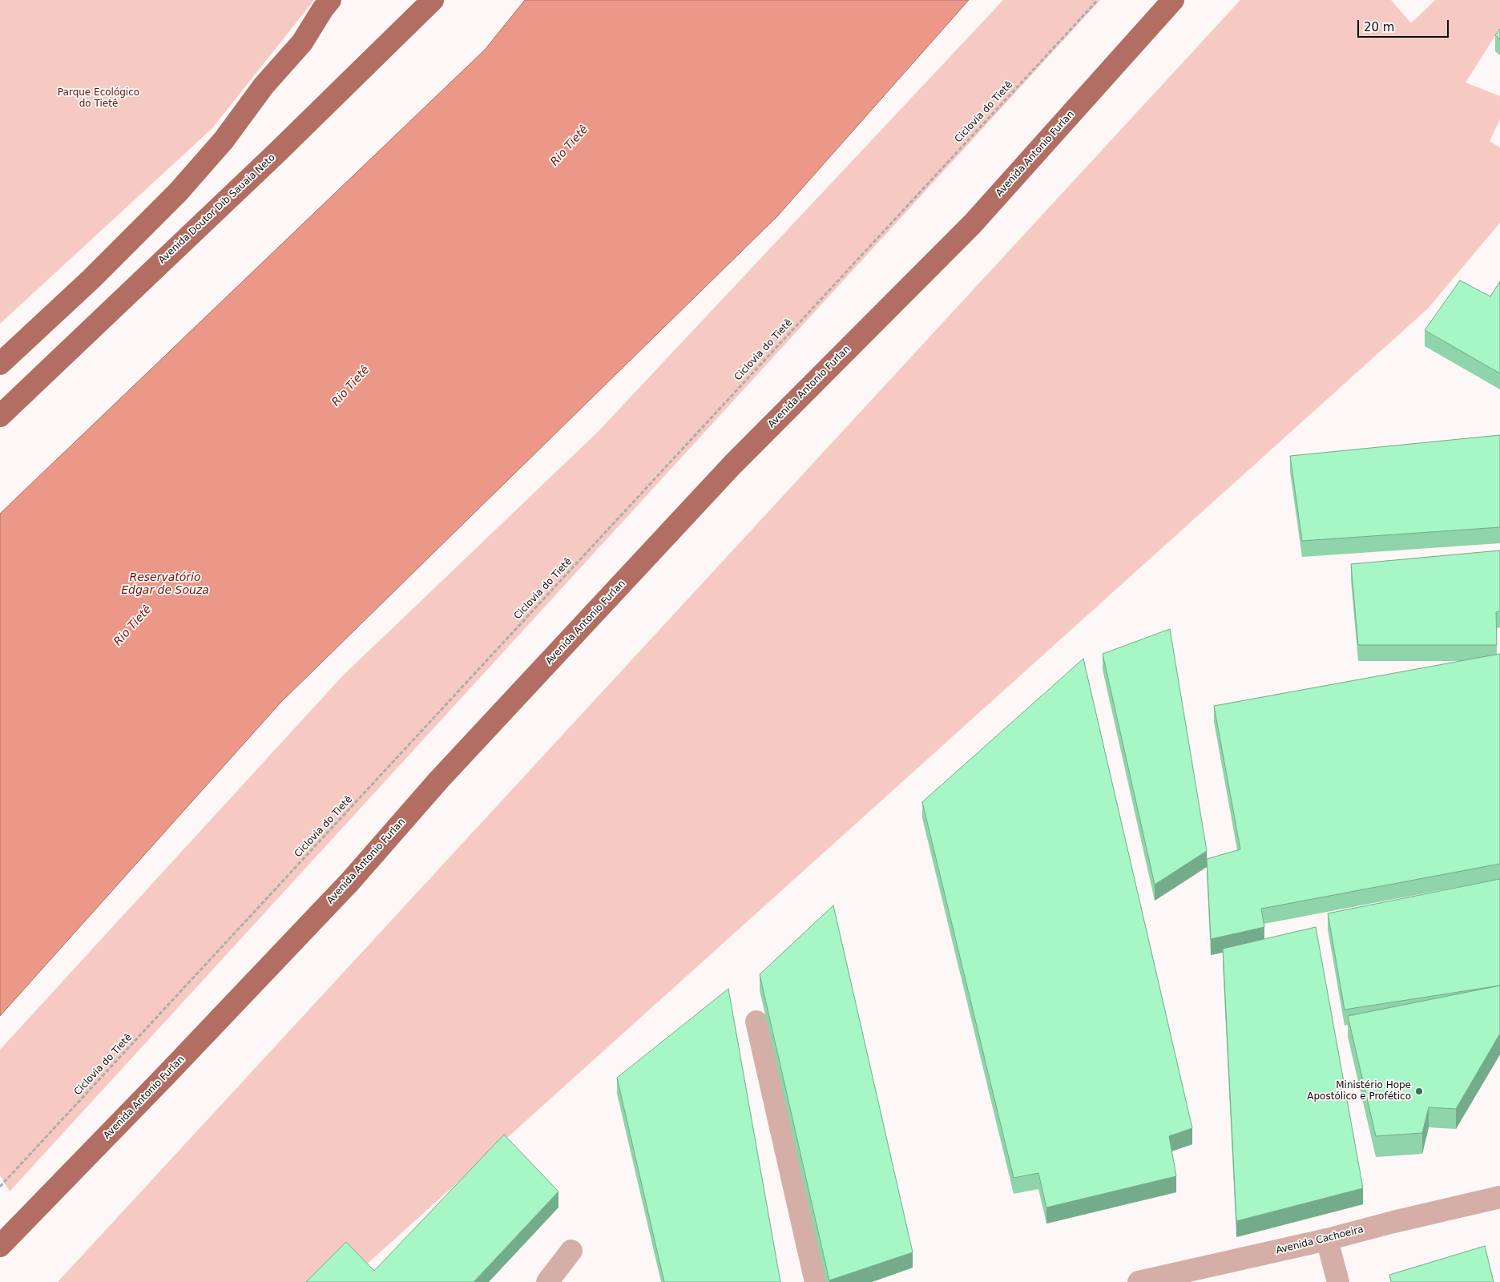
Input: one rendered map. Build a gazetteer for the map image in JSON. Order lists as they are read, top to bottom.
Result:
{
  "streets": {
    "main road": ["Avenida Antonio Furlan", "Avenida Doutor Dib Sauaia Neto"],
    "street": ["Avenida Cachoeira"],
    "path": ["Ciclovia do Tietê"]
  },
  "water": ["Rio Tietê", "Reservatório Edgar de Souza"],
  "parks": ["Parque Ecológico do Tietê"],
  "places": ["Ministério Hope Apostólico e Profético"],
  "scale_bar": "20 m"
}
